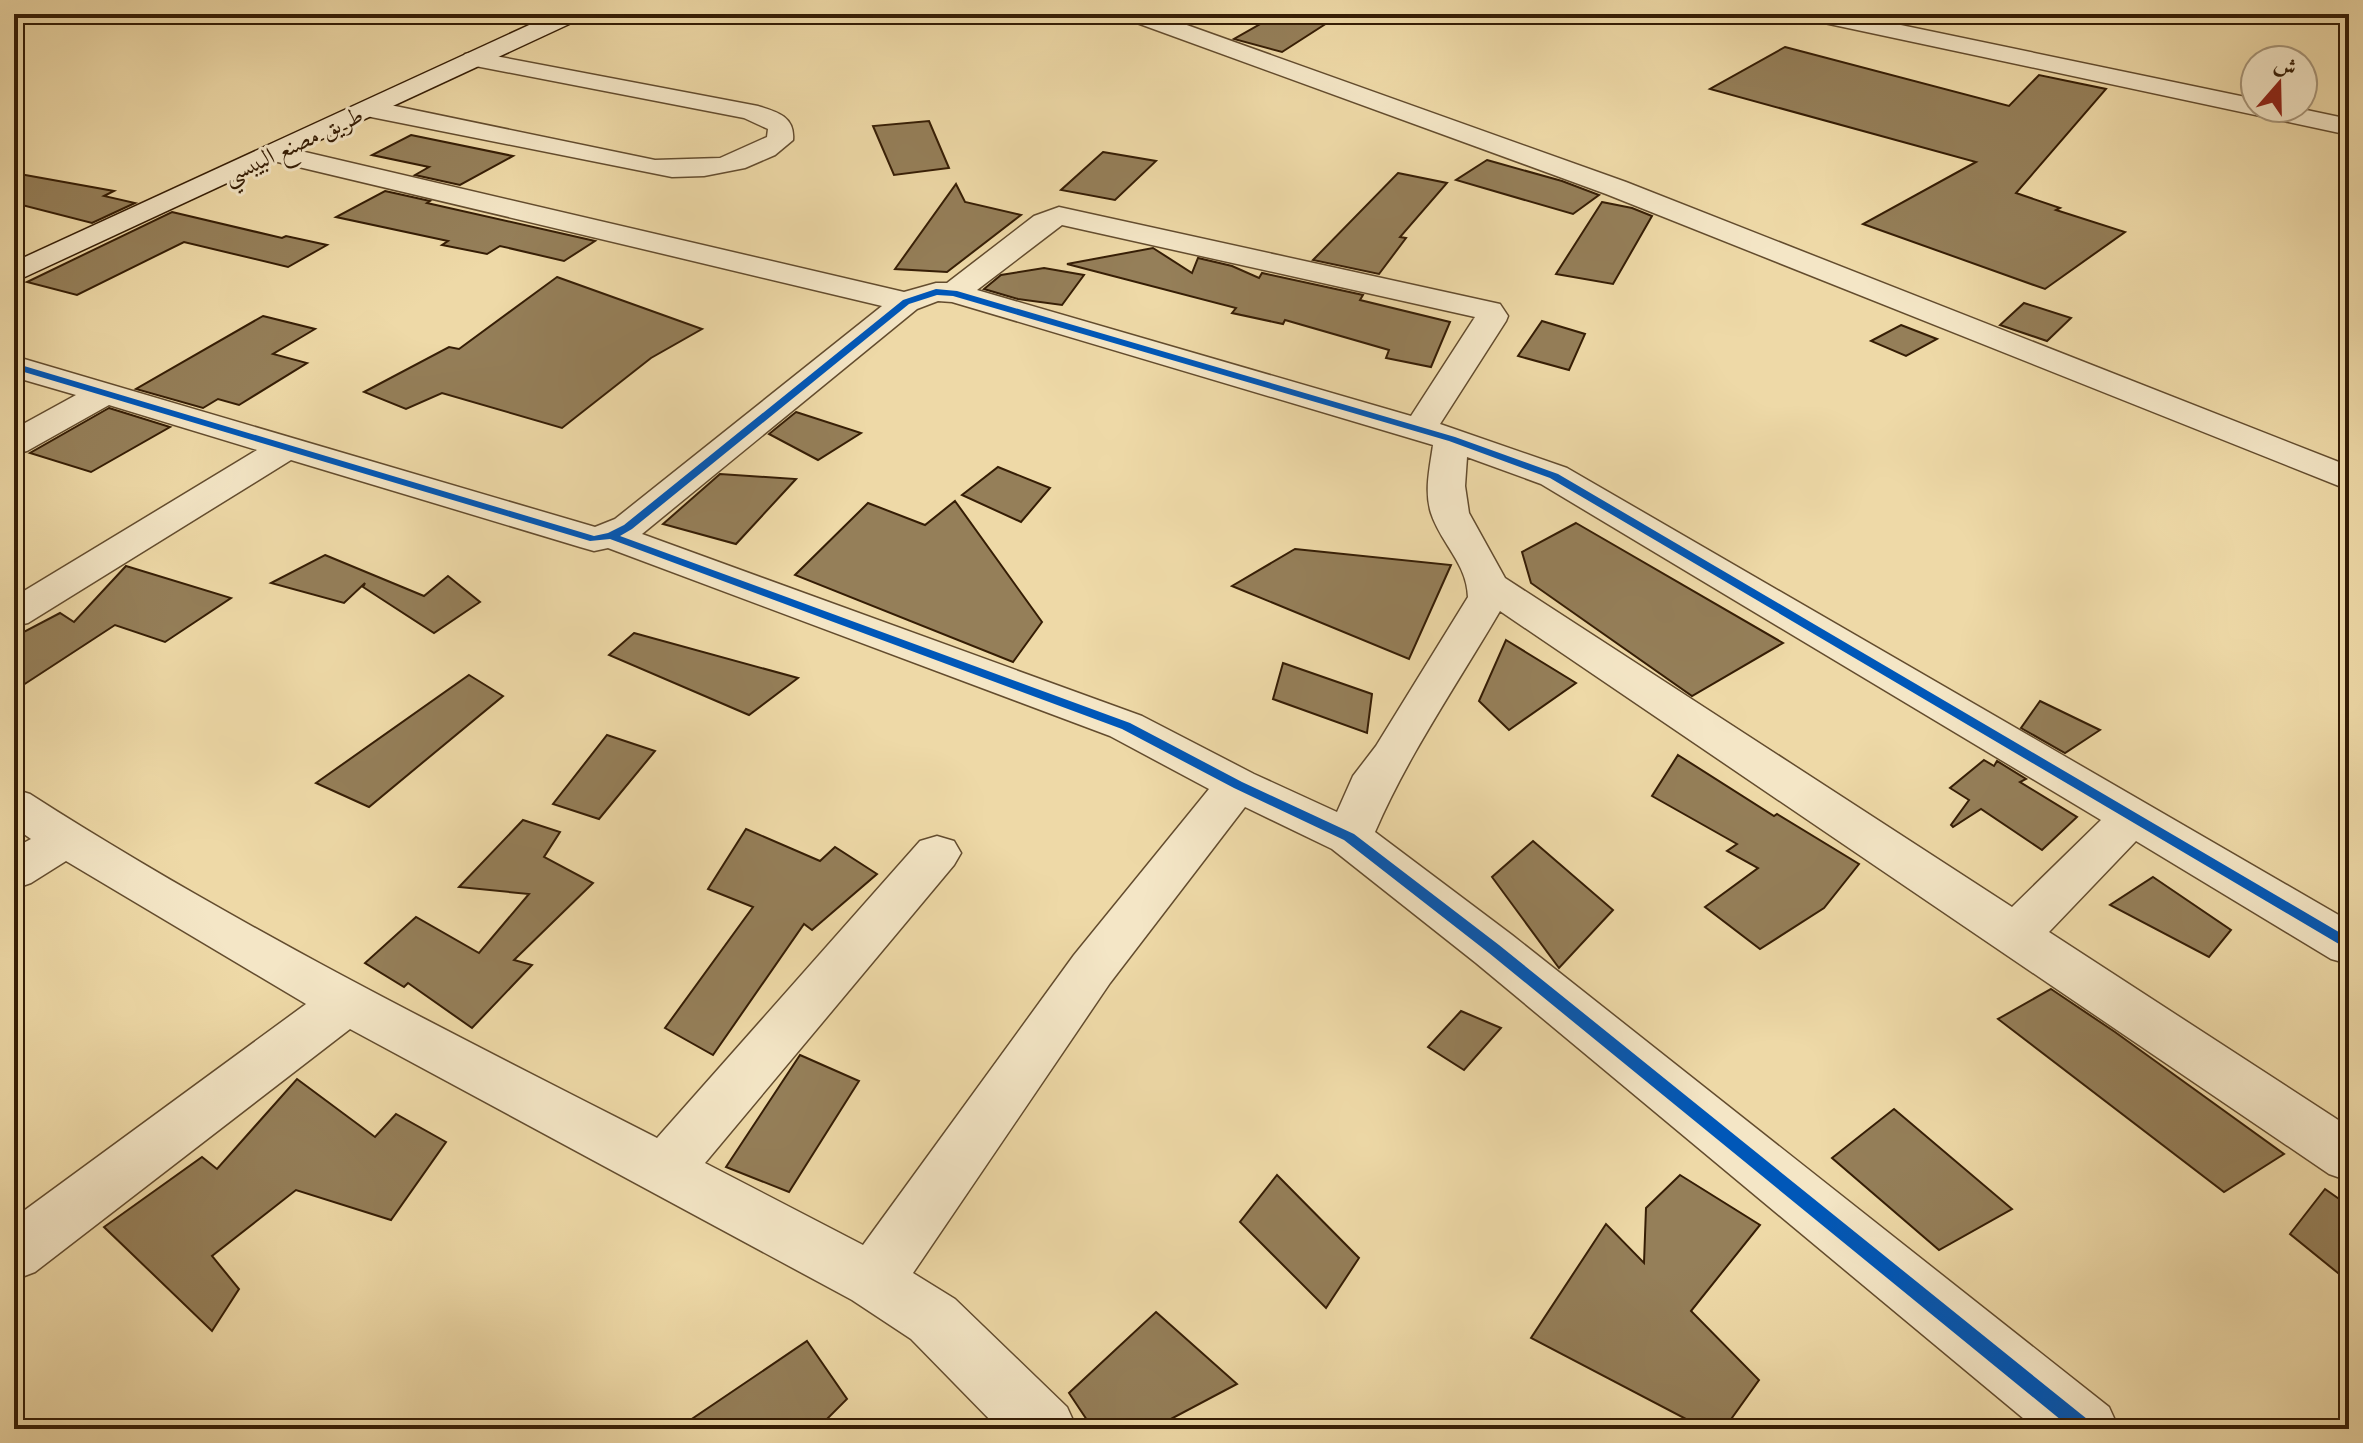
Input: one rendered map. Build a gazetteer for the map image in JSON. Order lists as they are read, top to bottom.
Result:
{
  "streets": {
    "street": ["طريق مصنع البيبسي"]
  },
  "north": "top"
}
